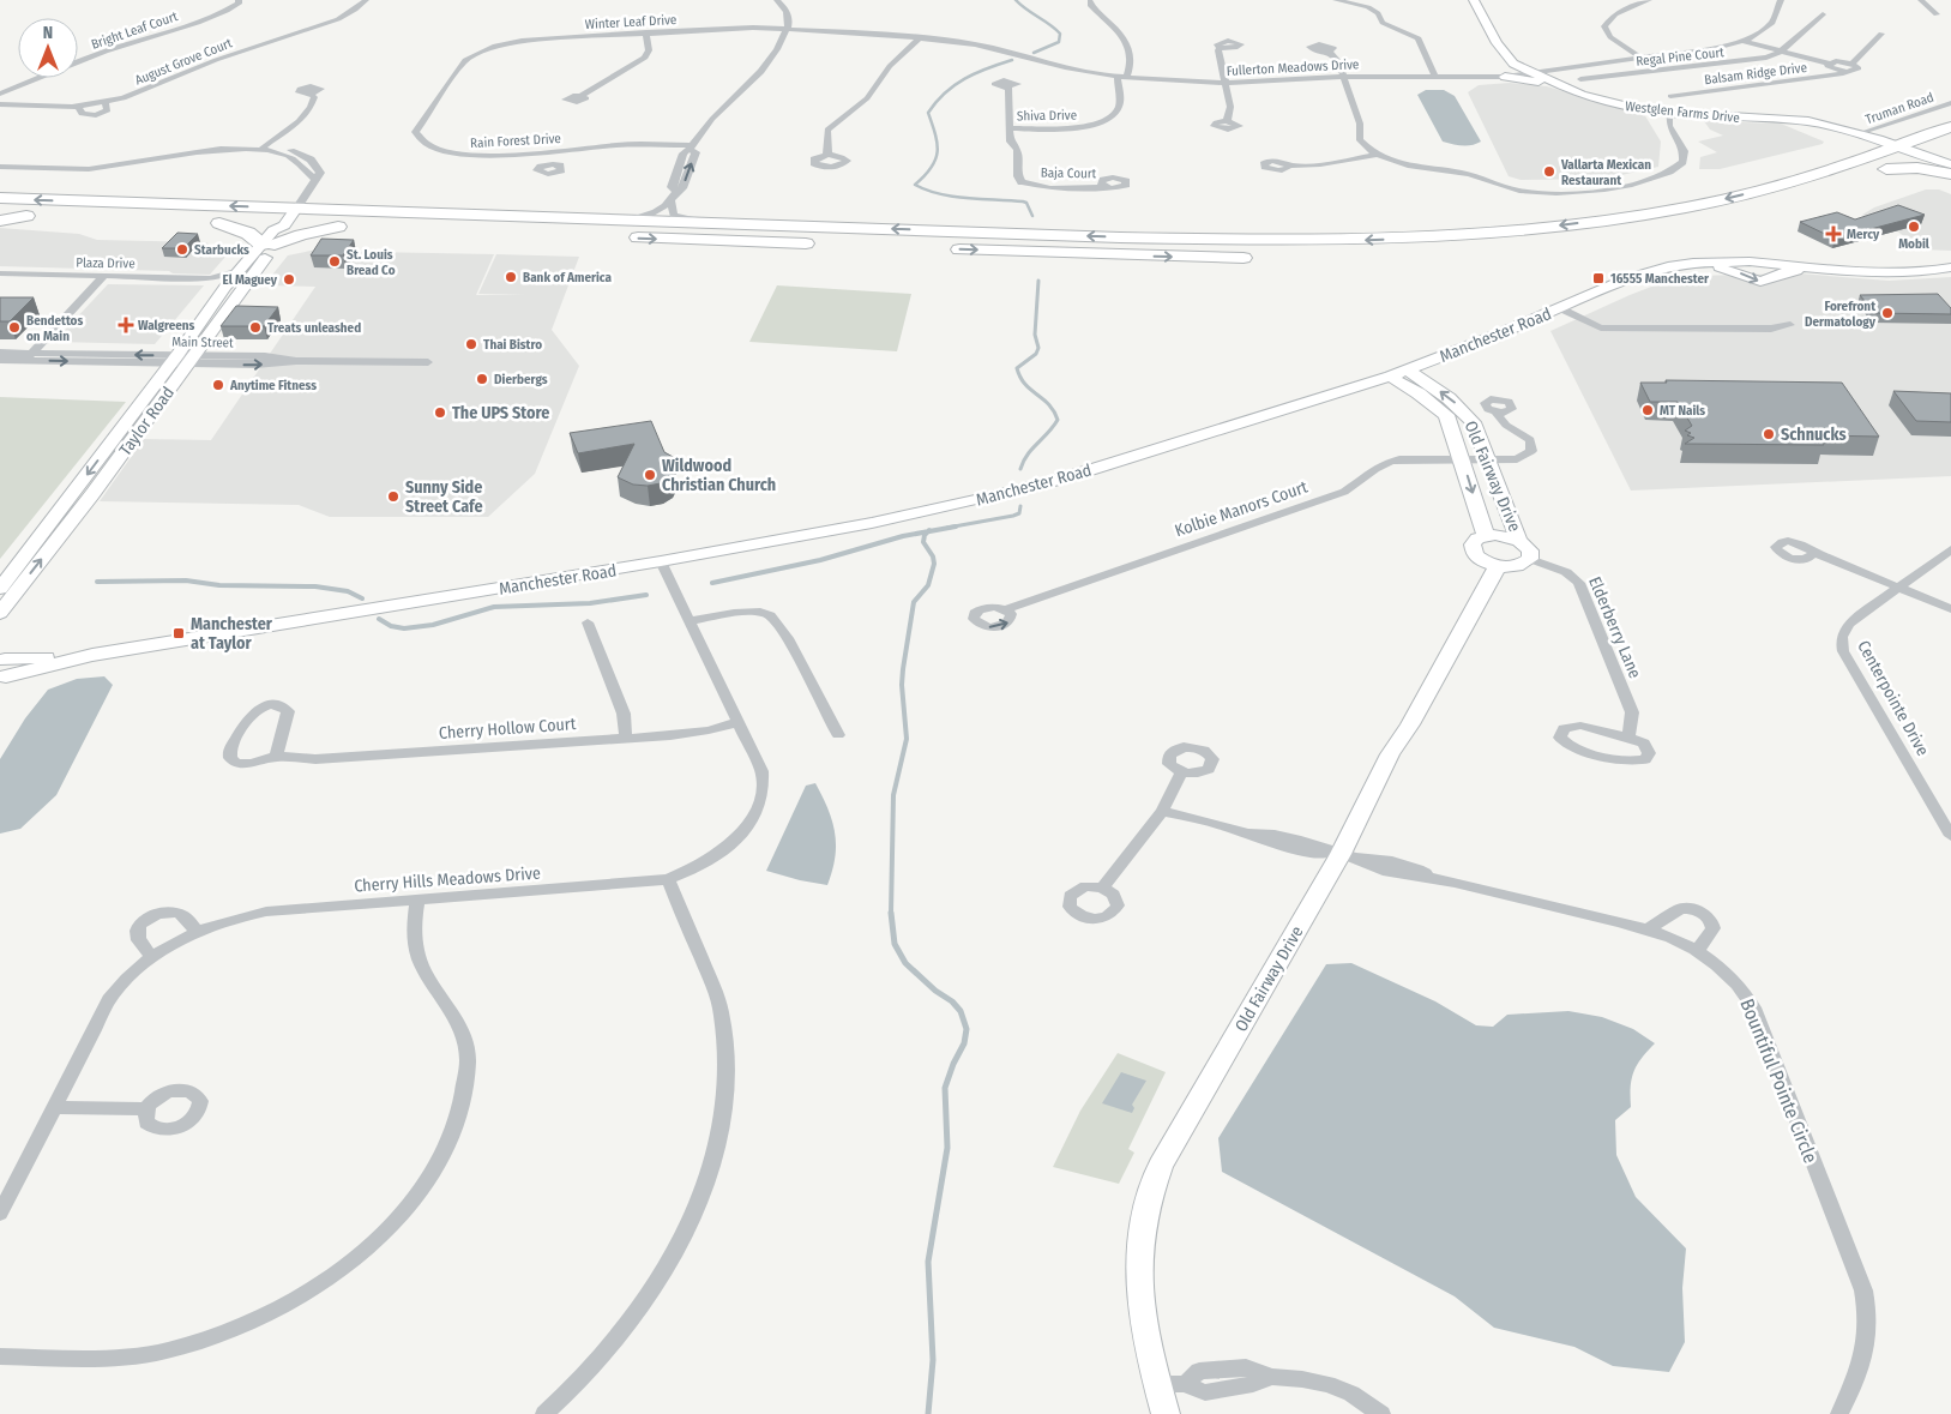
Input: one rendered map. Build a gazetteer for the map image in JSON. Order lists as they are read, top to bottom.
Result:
{
  "streets": {
    "street": [
      "Winter Leaf Drive",
      "Bright Leaf Court",
      "Regal Pine Court",
      "August Grove Court",
      "Fullerton Meadows Drive",
      "Balsam Ridge Drive",
      "Truman Road",
      "Westglen Farms Drive",
      "Shiva Drive",
      "Rain Forest Drive",
      "Baja Court",
      "Plaza Drive",
      "Manchester Road",
      "Main Street",
      "Taylor Road",
      "Old Fairway Drive",
      "Kolbie Manors Court",
      "Elderberry Lane",
      "Centerpointe Drive",
      "Cherry Hollow Court",
      "Cherry Hills Meadows Drive",
      "Bountiful Pointe Circle"
    ]
  },
  "crossings": [
    ["Winter Leaf Drive", "Fullerton Meadows Drive"],
    ["Winter Leaf Drive", "Rain Forest Drive"],
    ["Regal Pine Court", "Fullerton Meadows Drive"],
    ["Regal Pine Court", "Balsam Ridge Drive"],
    ["Fullerton Meadows Drive", "Westglen Farms Drive"],
    ["Fullerton Meadows Drive", "Shiva Drive"],
    ["Truman Road", "Westglen Farms Drive"],
    ["Shiva Drive", "Baja Court"],
    ["Manchester Road", "Old Fairway Drive"],
    ["Manchester Road", "Cherry Hills Meadows Drive"],
    ["Main Street", "Taylor Road"],
    ["Old Fairway Drive", "Kolbie Manors Court"],
    ["Old Fairway Drive", "Elderberry Lane"],
    ["Old Fairway Drive", "Bountiful Pointe Circle"],
    ["Cherry Hollow Court", "Cherry Hills Meadows Drive"]
  ],
  "places": {
    "other": [
      "Vallarta Mexican Restaurant",
      "Mobil",
      "Starbucks",
      "St. Louis Bread Co",
      "Bank of America",
      "El Maguey",
      "Forefront Dermatology",
      "Bendettos on Main",
      "Treats unleashed",
      "Thai Bistro",
      "Dierbergs",
      "Anytime Fitness",
      "MT Nails",
      "The UPS Store",
      "Schnucks",
      "Wildwood Christian Church",
      "Sunny Side Street Cafe"
    ],
    "health": ["Mercy", "Walgreens"],
    "transit": ["16555 Manchester", "Manchester at Taylor"]
  },
  "north": "top"
}
